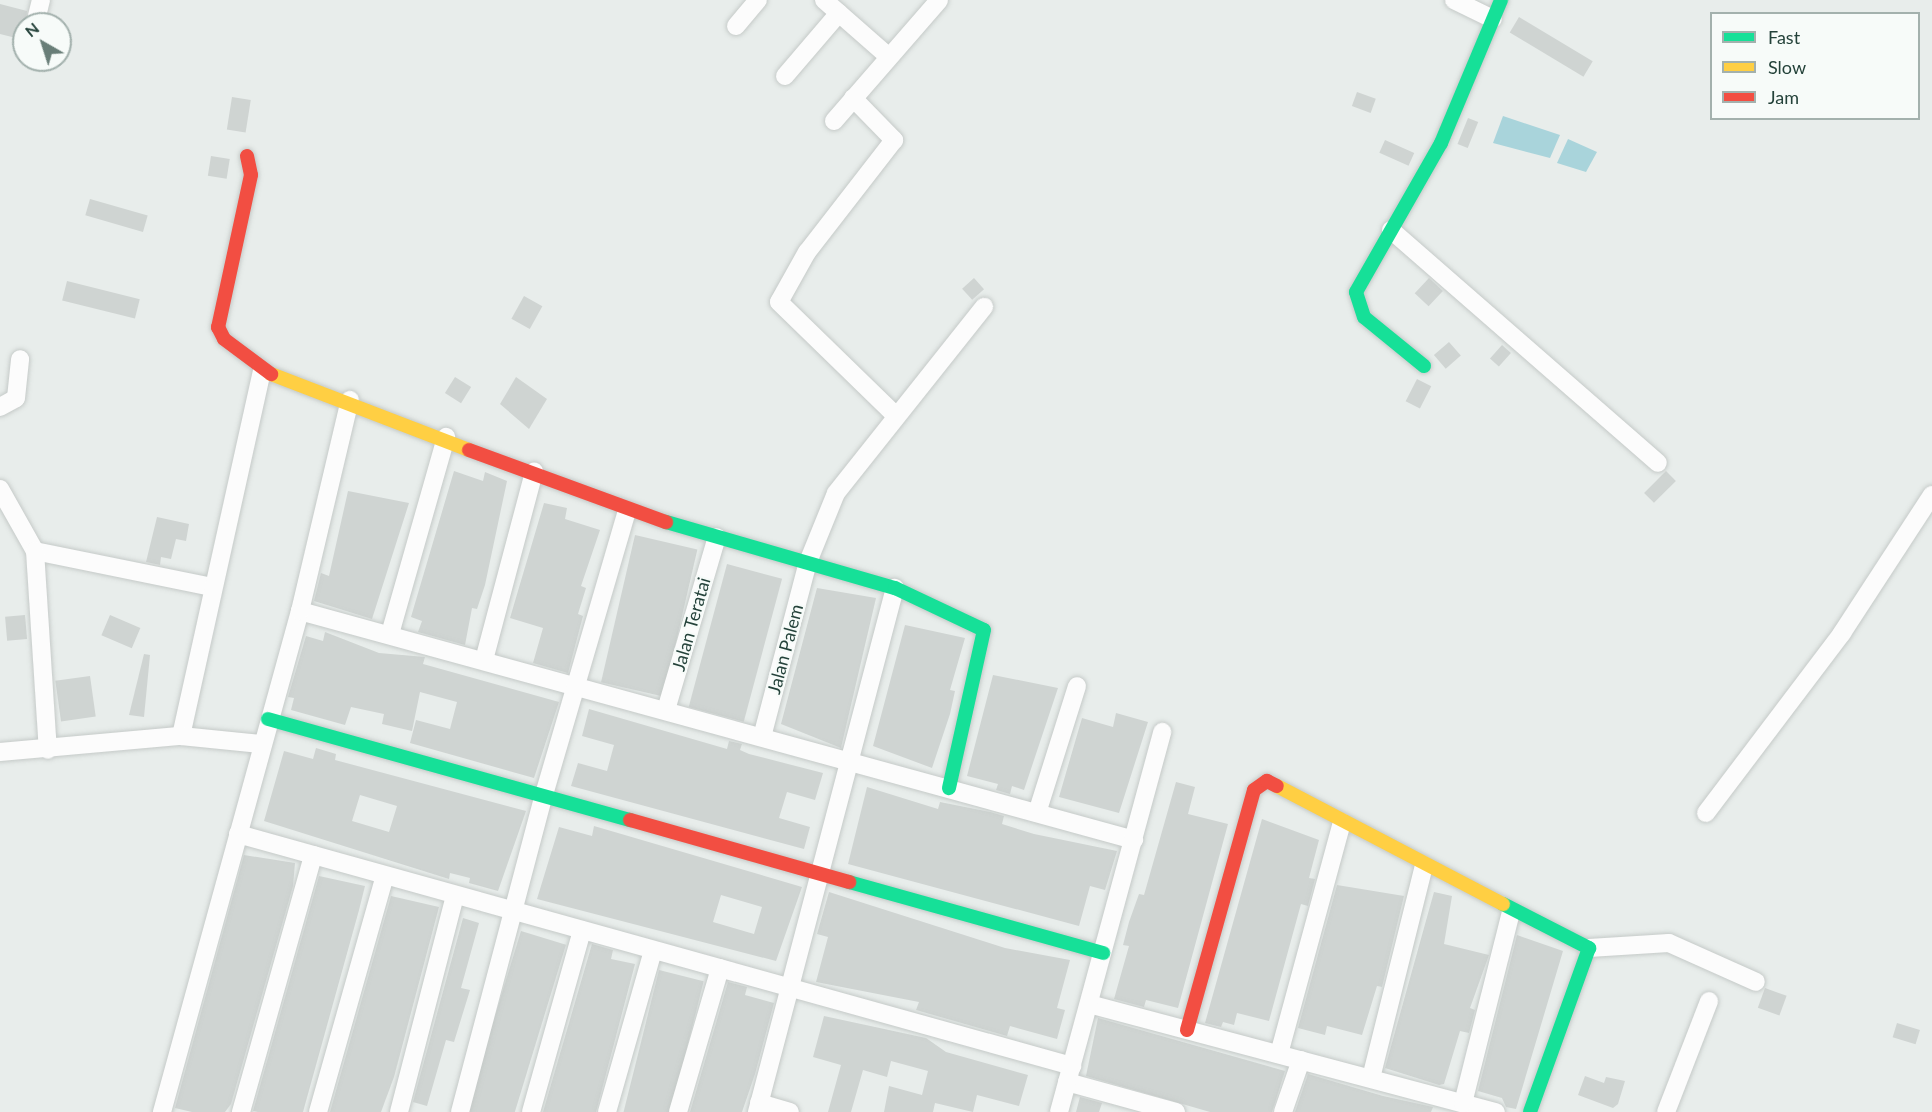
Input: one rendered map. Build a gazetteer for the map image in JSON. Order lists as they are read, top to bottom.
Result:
{
  "streets": {
    "street": ["Jalan Teratai", "Jalan Palem"]
  },
  "legend": ["Fast", "Slow", "Jam"],
  "north": "top left"
}
